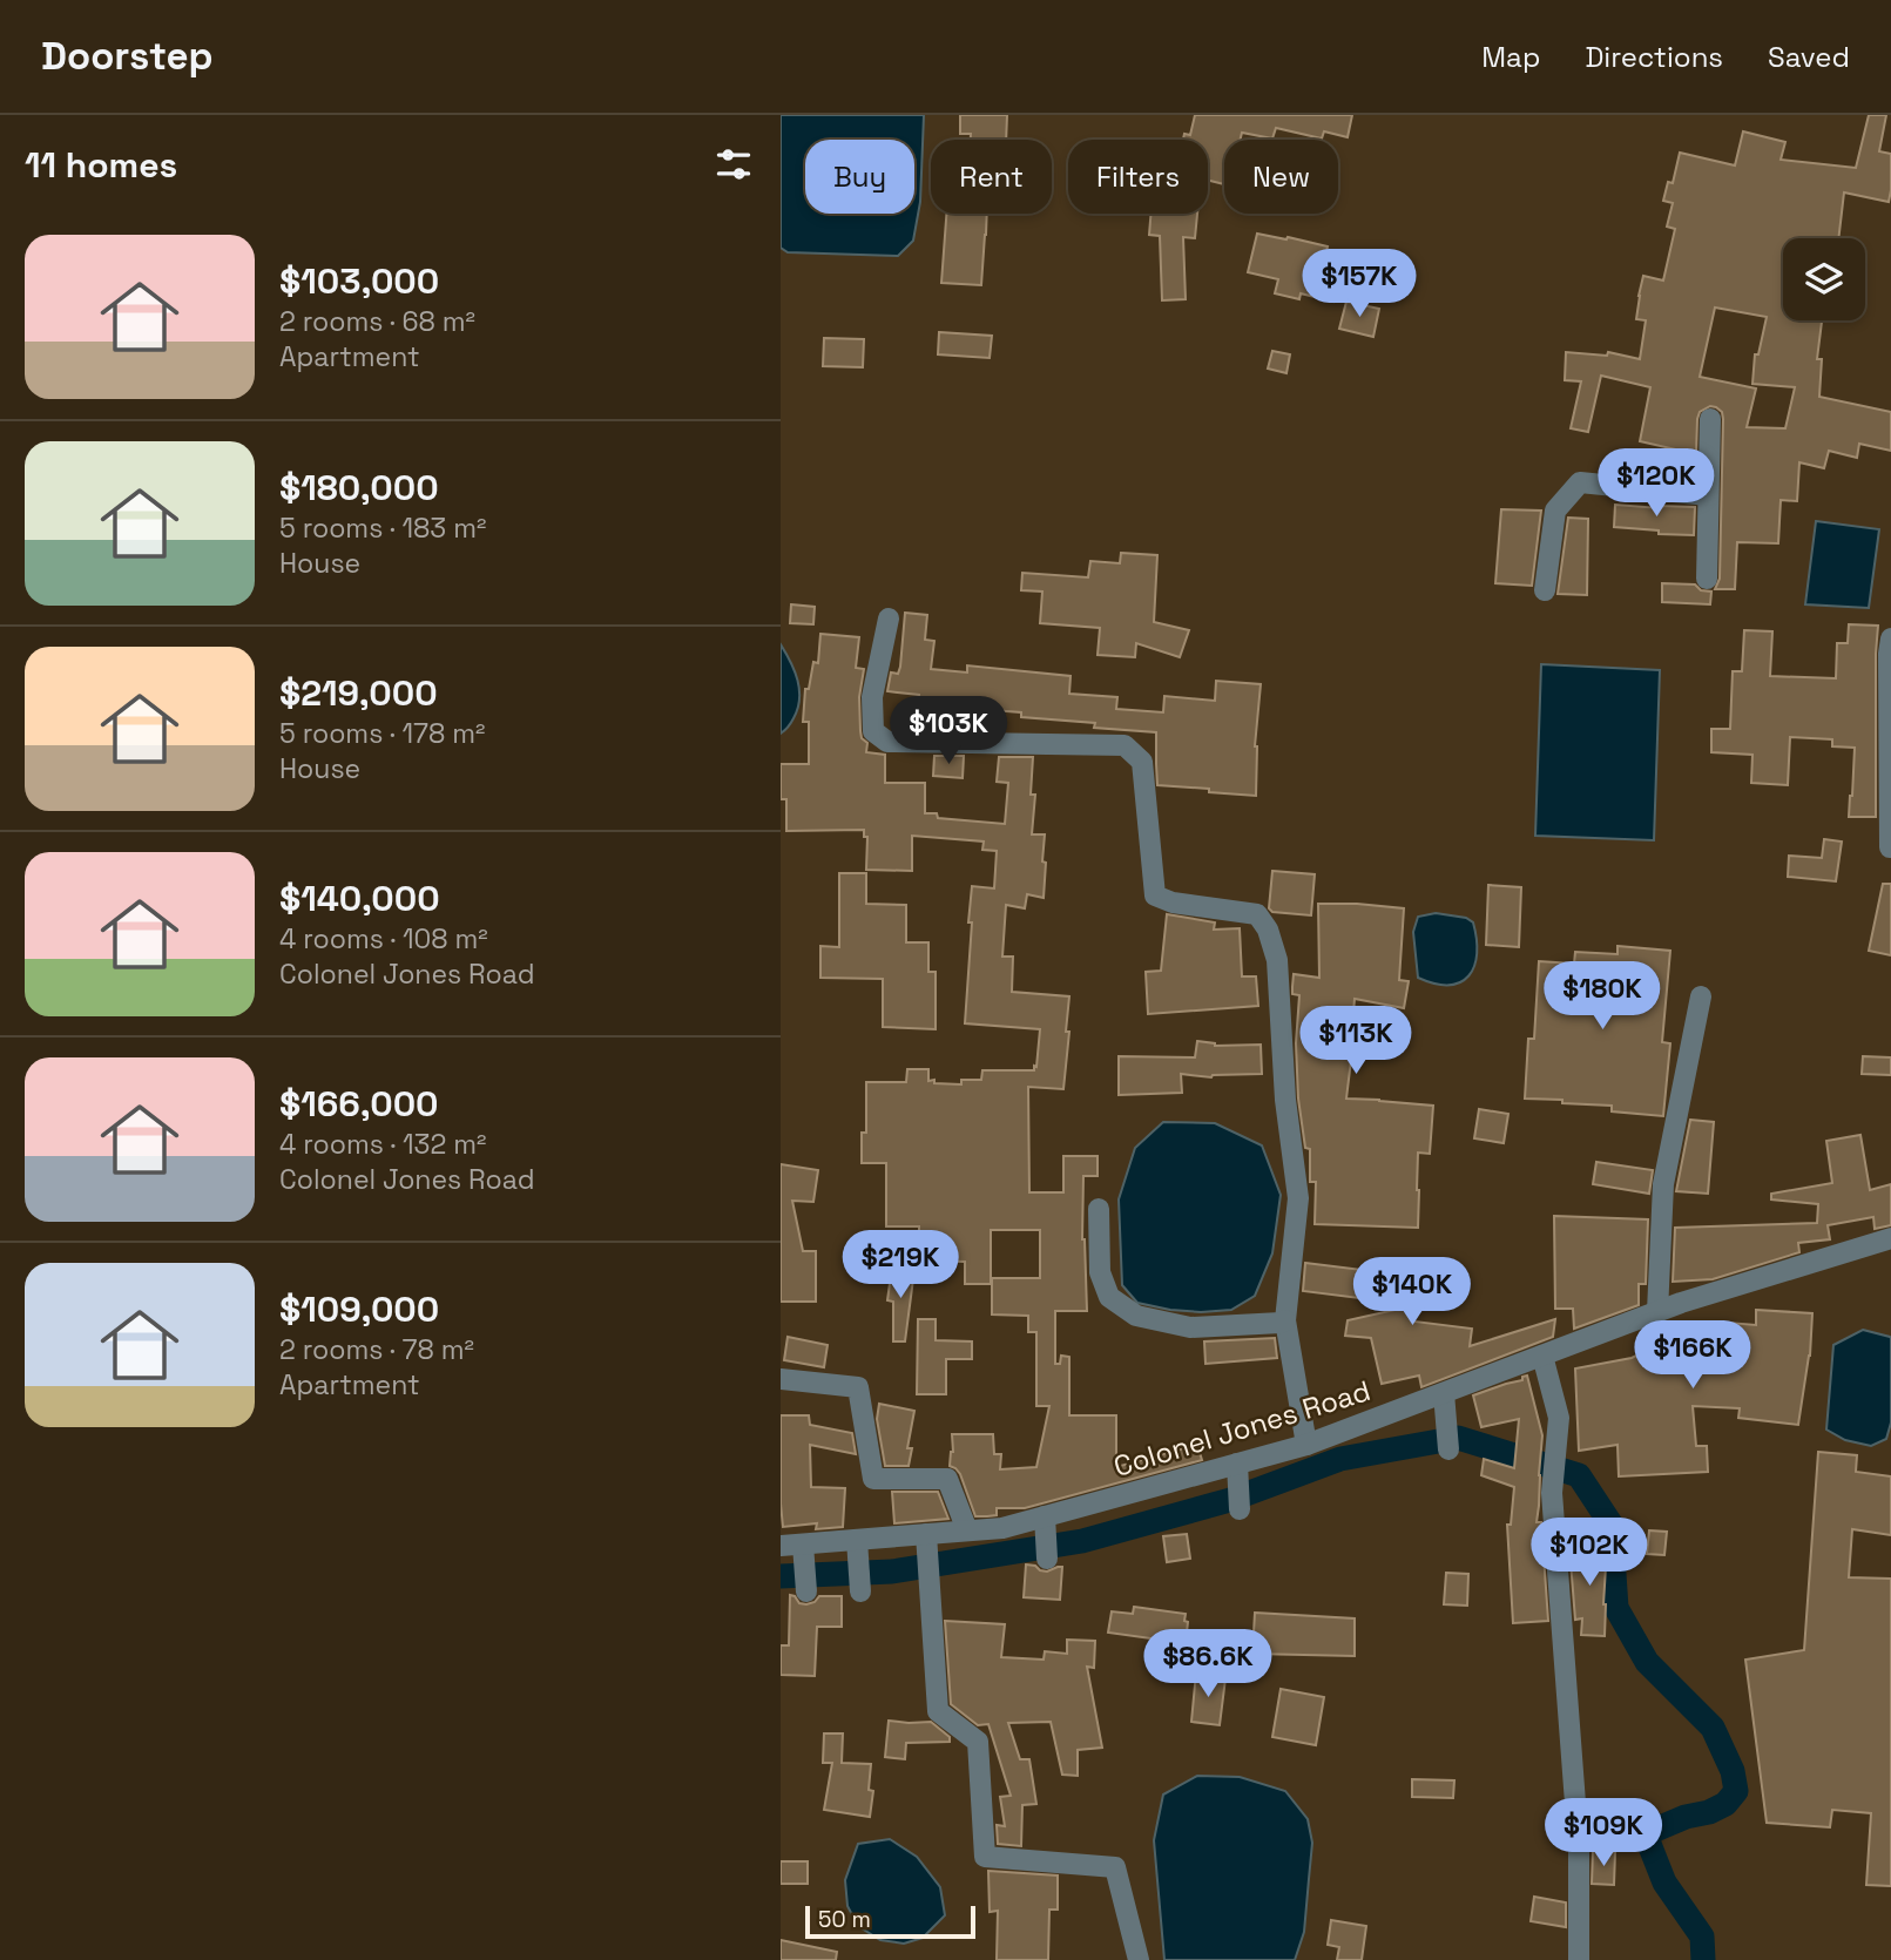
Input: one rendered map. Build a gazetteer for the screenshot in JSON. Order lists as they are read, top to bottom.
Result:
{
  "streets": {
    "street": ["Colonel Jones Road"]
  },
  "scale_bar": "50 m",
  "page": {
    "header": "Doorstep",
    "nav": ["Map", "Directions", "Saved"],
    "heading": "11 homes",
    "chip": [
      "Buy",
      "Rent",
      "Filters",
      "New"
    ],
    "list": [
      {
        "name": "$103,000",
        "note": "2 rooms · 68 m² · Apartment"
      },
      {
        "name": "$180,000",
        "note": "5 rooms · 183 m² · House"
      },
      {
        "name": "$219,000",
        "note": "5 rooms · 178 m² · House"
      },
      {
        "name": "$140,000",
        "note": "4 rooms · 108 m² · Colonel Jones Road"
      },
      {
        "name": "$166,000",
        "note": "4 rooms · 132 m² · Colonel Jones Road"
      },
      {
        "name": "$109,000",
        "note": "2 rooms · 78 m² · Apartment"
      }
    ],
    "price": [
      "$157K",
      "$120K",
      "$103K",
      "$180K",
      "$113K",
      "$219K",
      "$140K",
      "$166K",
      "$102K",
      "$86.6K",
      "$109K"
    ],
    "scale": "50 m"
  }
}
